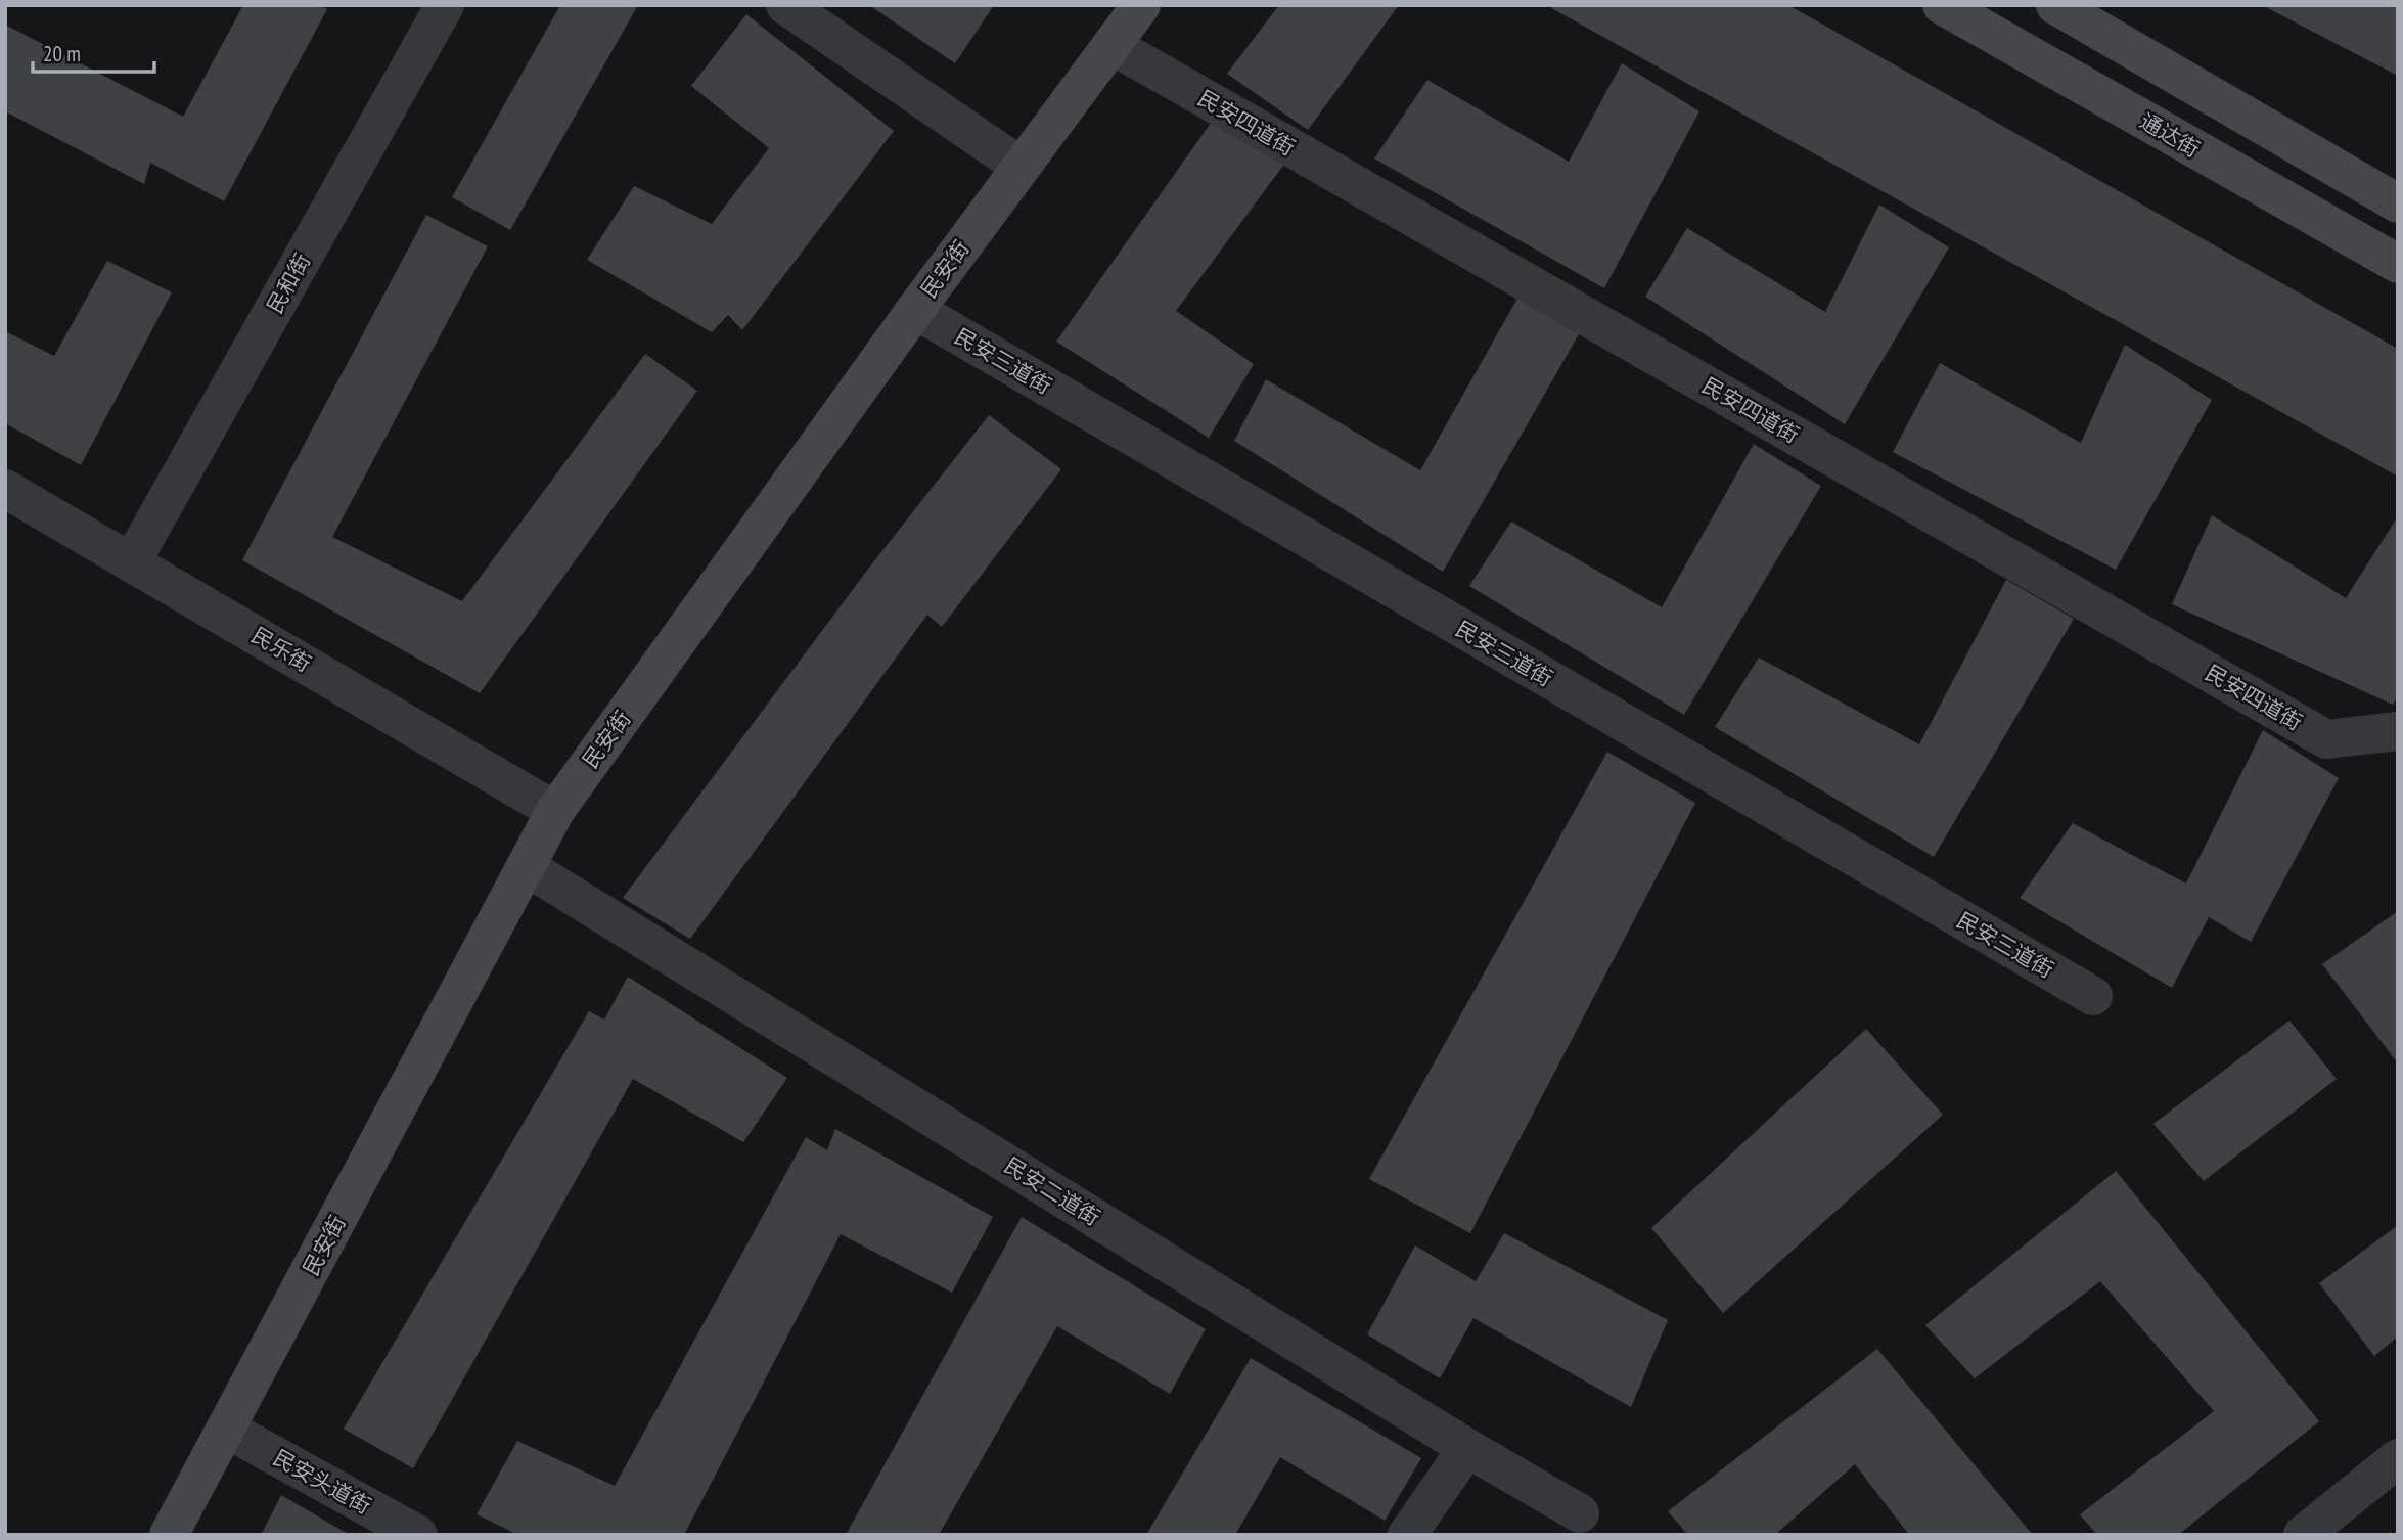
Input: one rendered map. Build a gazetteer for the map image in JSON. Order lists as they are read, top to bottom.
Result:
{
  "streets": {
    "main road": ["通达街", "民安街"],
    "street": [
      "民安四道街",
      "民和街",
      "民安三道街",
      "民乐街",
      "民安二道街",
      "民安头道街"
    ]
  },
  "crossings": [
    ["民安四道街", "民安街"],
    ["民安街", "民安三道街"],
    ["民安街", "民乐街"],
    ["民安街", "民安二道街"],
    ["民安街", "民安头道街"],
    ["民和街", "民乐街"]
  ],
  "scale_bar": "20 m"
}
